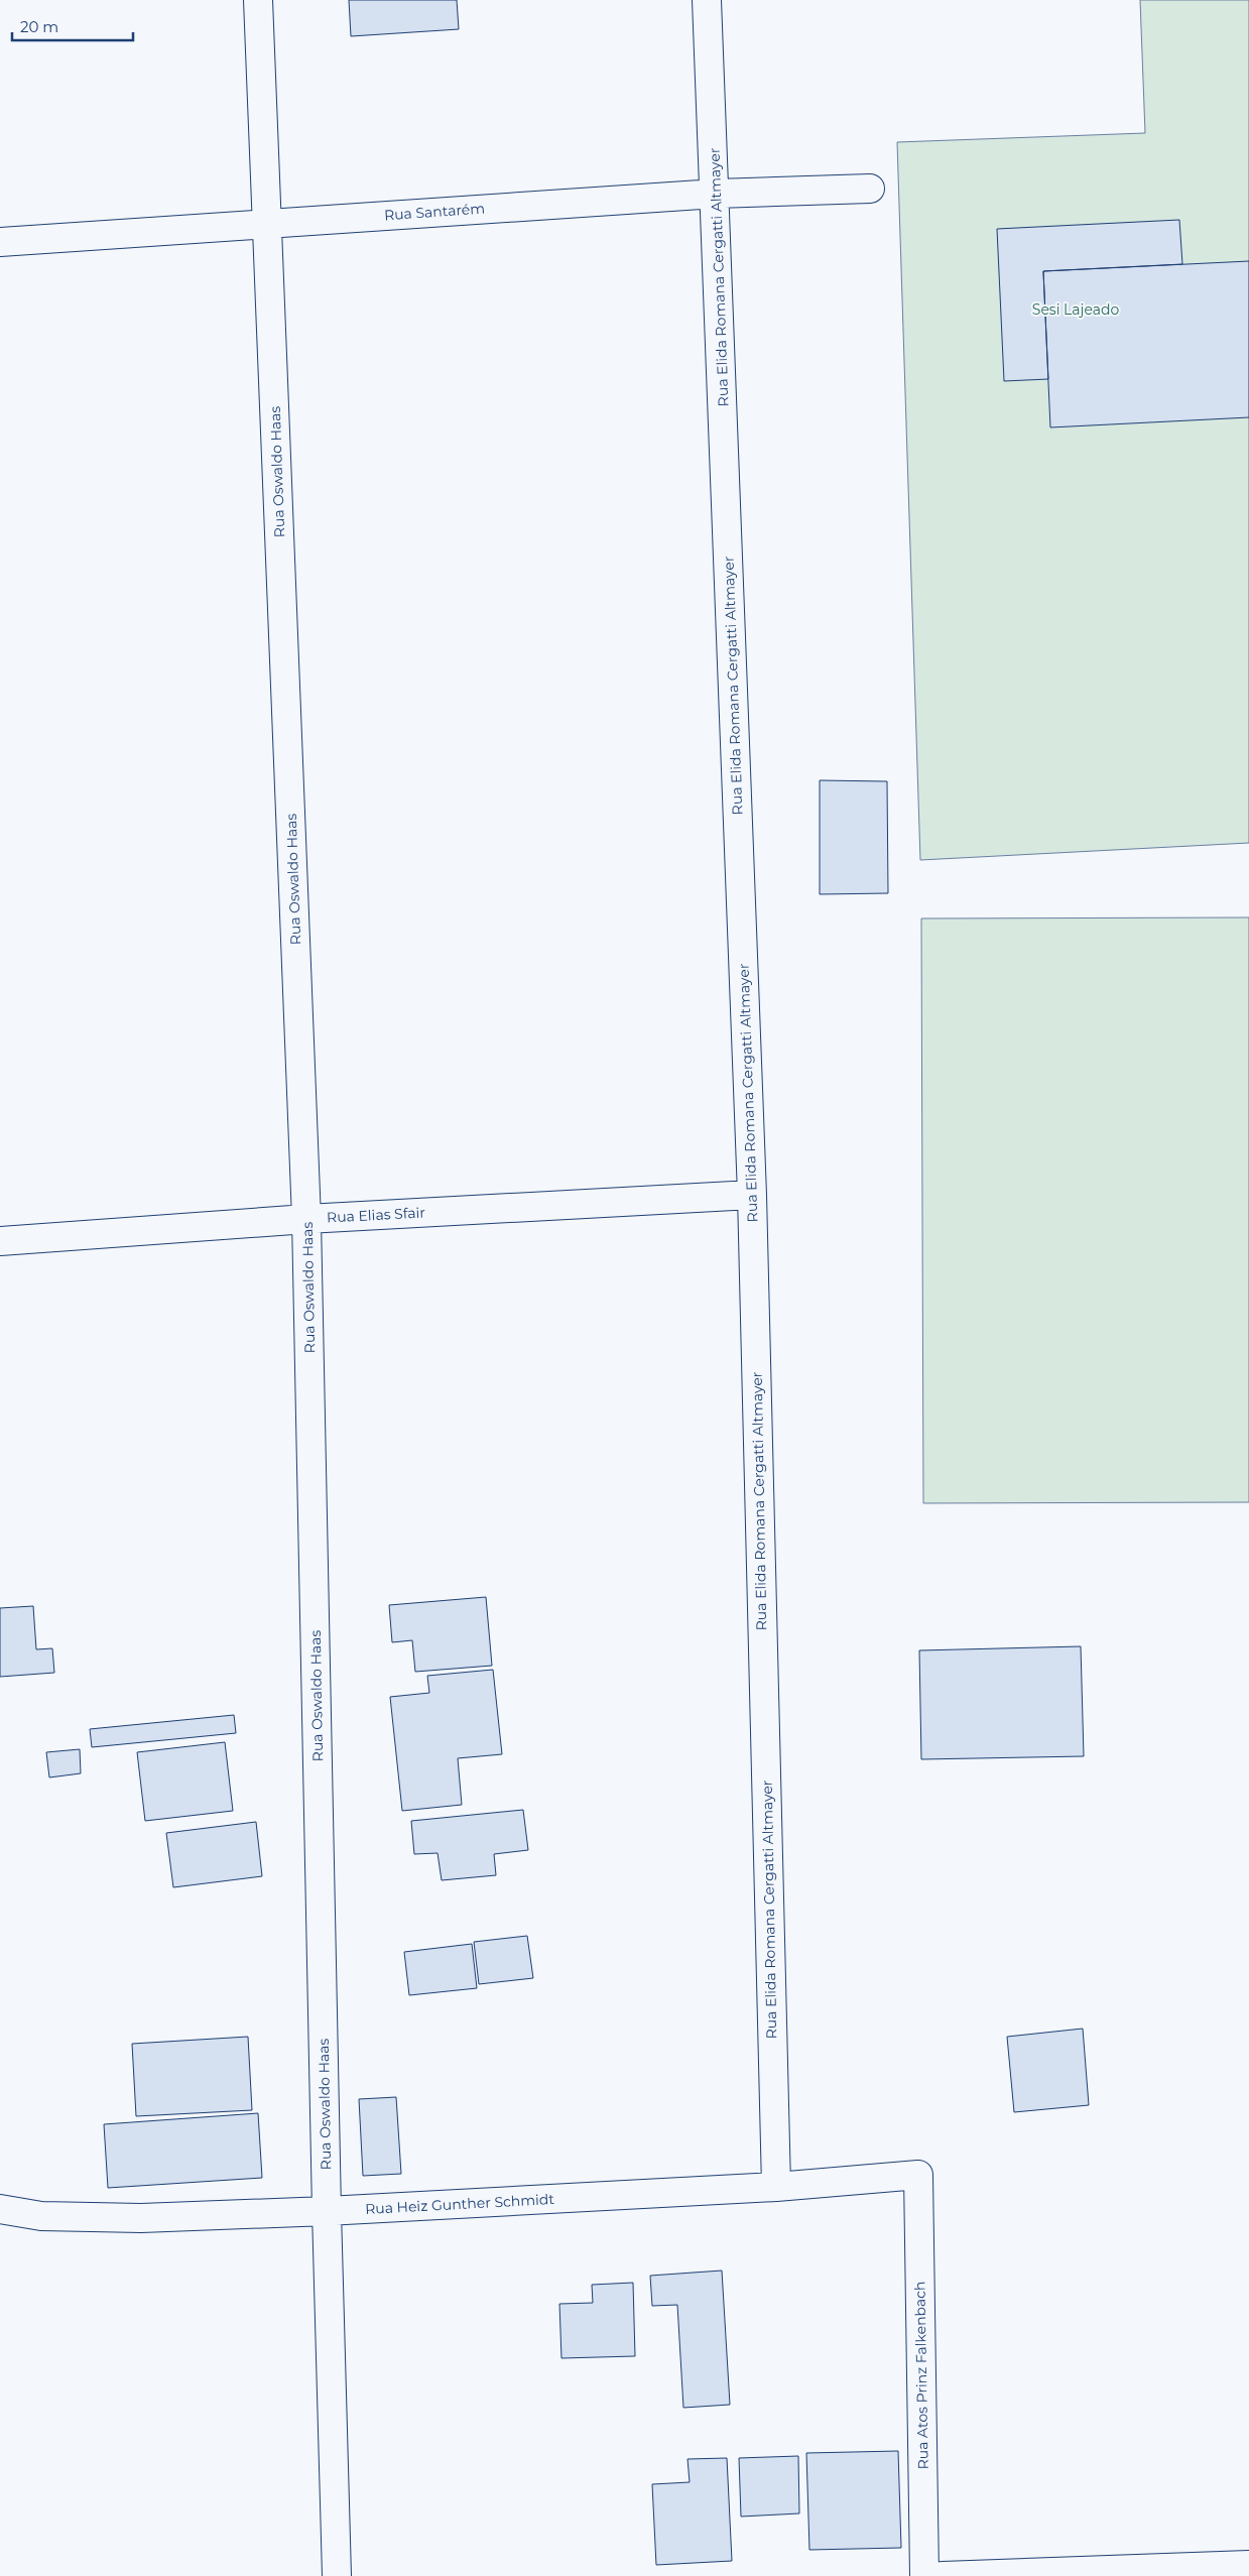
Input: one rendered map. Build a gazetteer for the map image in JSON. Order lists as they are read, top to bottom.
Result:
{
  "streets": {
    "street": [
      "Rua Santarém",
      "Rua Elida Romana Cergatti Altmayer",
      "Rua Oswaldo Haas",
      "Rua Elias Sfair",
      "Rua Heiz Gunther Schmidt",
      "Rua Atos Prinz Falkenbach"
    ]
  },
  "crossings": [
    ["Rua Santarém", "Rua Elida Romana Cergatti Altmayer"],
    ["Rua Santarém", "Rua Oswaldo Haas"],
    ["Rua Elida Romana Cergatti Altmayer", "Rua Elias Sfair"],
    ["Rua Elida Romana Cergatti Altmayer", "Rua Heiz Gunther Schmidt"],
    ["Rua Oswaldo Haas", "Rua Elias Sfair"],
    ["Rua Oswaldo Haas", "Rua Heiz Gunther Schmidt"],
    ["Rua Heiz Gunther Schmidt", "Rua Atos Prinz Falkenbach"]
  ],
  "parks": ["Sesi Lajeado"],
  "scale_bar": "20 m"
}
